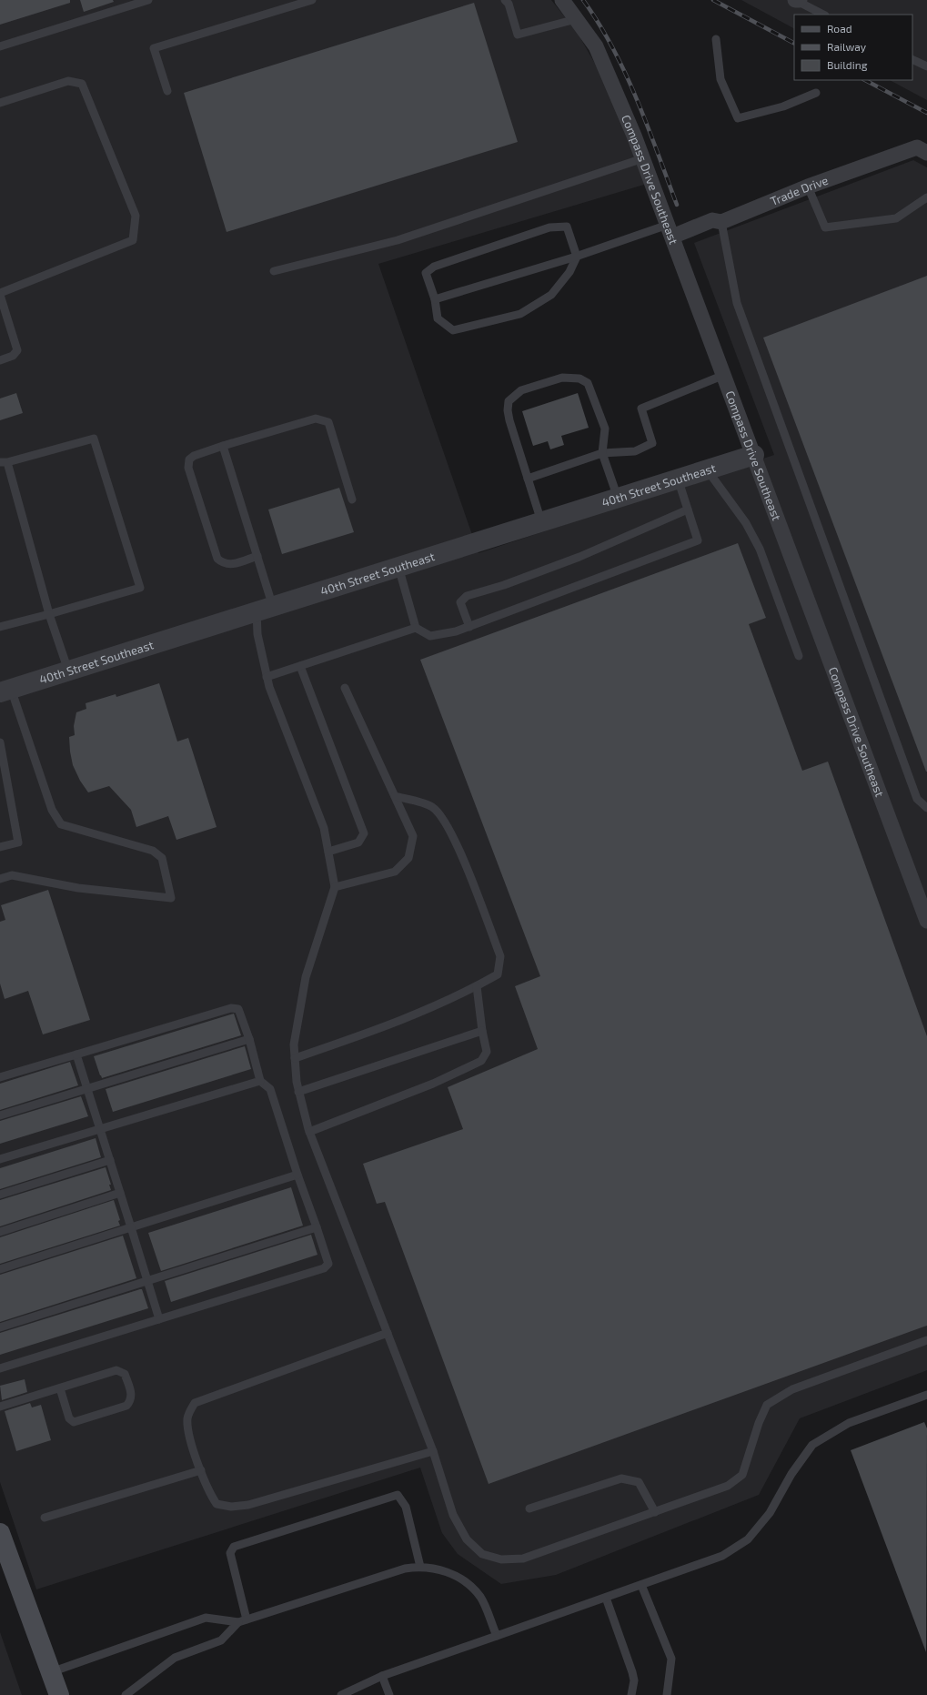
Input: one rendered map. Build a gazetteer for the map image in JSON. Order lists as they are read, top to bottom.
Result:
{
  "streets": {
    "street": ["Compass Drive Southeast", "Trade Drive", "40th Street Southeast"]
  },
  "crossings": [
    ["Compass Drive Southeast", "Trade Drive"],
    ["Compass Drive Southeast", "40th Street Southeast"]
  ],
  "legend": ["Road", "Railway", "Building"]
}
